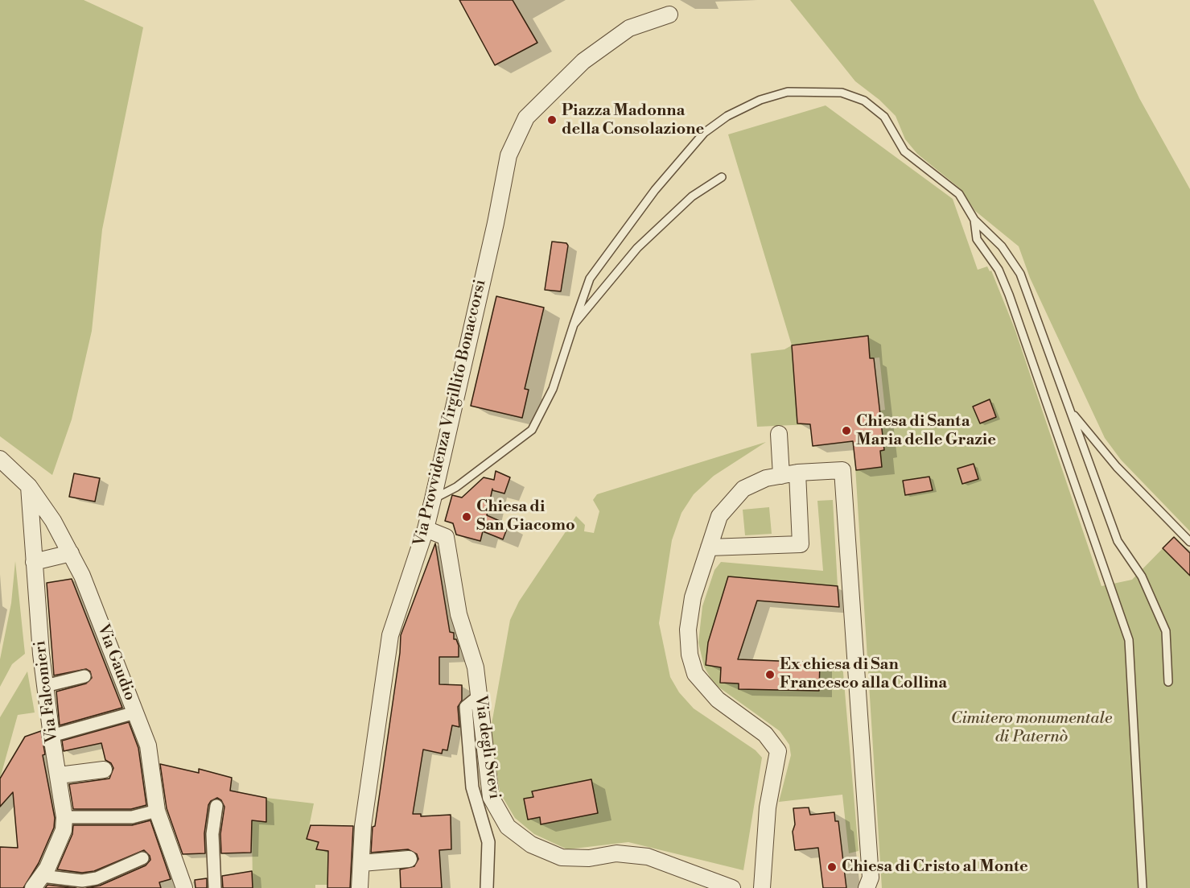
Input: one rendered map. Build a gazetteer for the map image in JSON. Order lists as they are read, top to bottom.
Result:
{
  "streets": {
    "street": [
      "Via Provvidenza Virgillito Bonaccorsi",
      "Via Gaudio",
      "Via Falconieri",
      "Via degli Svevi"
    ]
  },
  "crossings": [
    ["Via Provvidenza Virgillito Bonaccorsi", "Via degli Svevi"],
    ["Via Gaudio", "Via Falconieri"]
  ],
  "parks": ["Cimitero monumentale di Paternò"],
  "places": [
    "Piazza Madonna della Consolazione",
    "Chiesa di Santa Maria delle Grazie",
    "Chiesa di San Giacomo",
    "Ex chiesa di San Francesco alla Collina",
    "Chiesa di Cristo al Monte"
  ]
}
